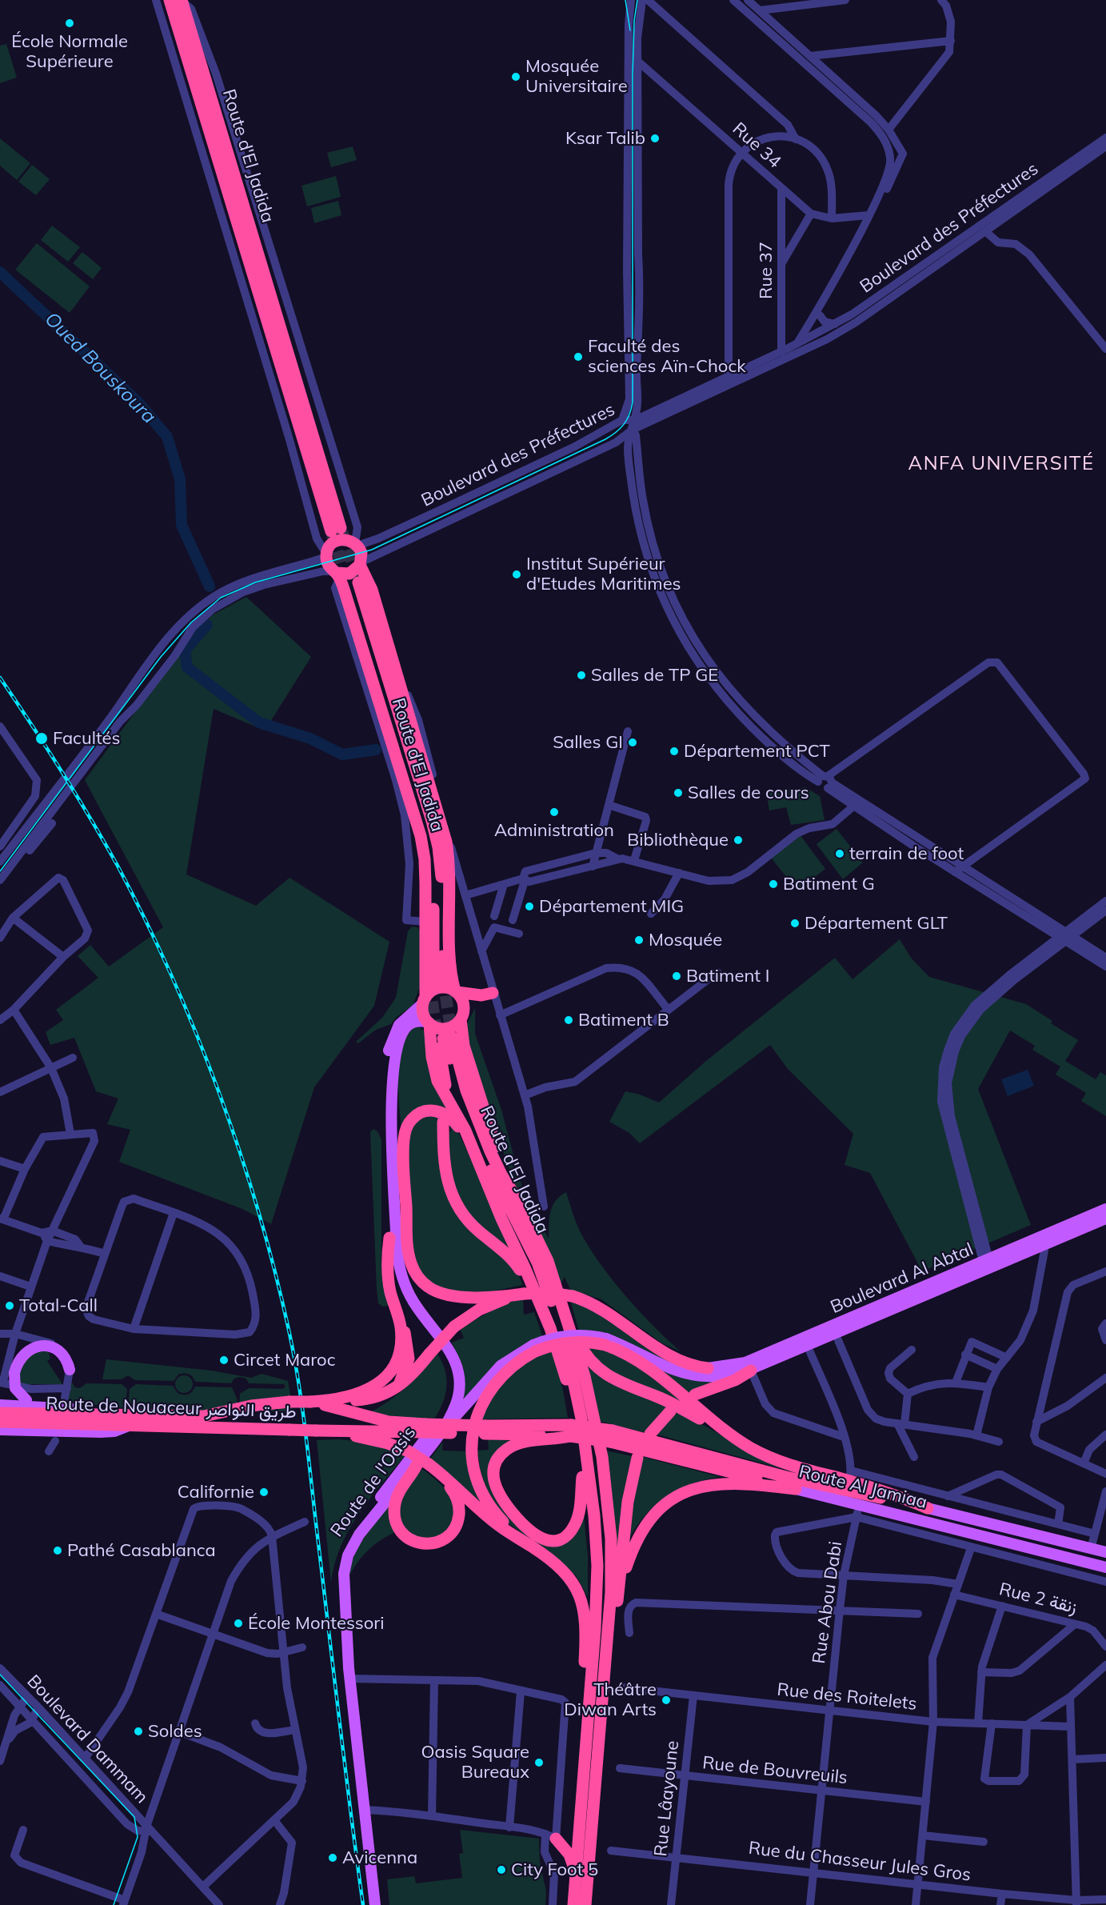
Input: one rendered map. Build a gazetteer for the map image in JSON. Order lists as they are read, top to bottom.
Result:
{
  "streets": {
    "highway": ["Route d'El Jadida", "Route de Nouaceur طريق النواصر", "Route Al Jamiaa"],
    "main road": ["Boulevard Al Abtal", "Route de l'Oasis"],
    "street": [
      "Rue 34",
      "Boulevard des Préfectures",
      "Rue 37",
      "Rue 2 زنقة",
      "Rue Abou Dabi",
      "Rue des Roitelets",
      "Boulevard Dammam",
      "Rue de Bouvreuils",
      "Rue Lâayoune",
      "Rue du Chasseur Jules Gros"
    ]
  },
  "crossings": [
    ["Rue 34", "Boulevard des Préfectures"],
    ["Rue 34", "Rue 37"],
    ["Route d'El Jadida", "Boulevard des Préfectures"],
    ["Route d'El Jadida", "Route de l'Oasis"],
    ["Boulevard des Préfectures", "Rue 37"],
    ["Route Al Jamiaa", "Rue Abou Dabi"],
    ["Rue Abou Dabi", "Rue des Roitelets"],
    ["Rue Abou Dabi", "Rue de Bouvreuils"],
    ["Rue Abou Dabi", "Rue du Chasseur Jules Gros"],
    ["Rue des Roitelets", "Rue Lâayoune"],
    ["Rue de Bouvreuils", "Rue Lâayoune"],
    ["Rue Lâayoune", "Rue du Chasseur Jules Gros"]
  ],
  "districts": ["ANFA UNIVERSITÉ"],
  "water": ["Oued Bouskoura"],
  "places": [
    "École Normale Supérieure",
    "Mosquée Universitaire",
    "Ksar Talib",
    "Faculté des sciences Aïn-Chock",
    "Institut Supérieur d'Etudes Maritimes",
    "Salles de TP GE",
    "Facultés",
    "Salles GI",
    "Département PCT",
    "Salles de cours",
    "Administration",
    "Bibliothèque",
    "terrain de foot",
    "Batiment G",
    "Département MIG",
    "Département GLT",
    "Mosquée",
    "Batiment I",
    "Batiment B",
    "Total-Call",
    "Circet Maroc",
    "Californie",
    "Pathé Casablanca",
    "École Montessori",
    "Théâtre Diwan Arts",
    "Soldes",
    "Oasis Square Bureaux",
    "Avicenna",
    "City Foot 5"
  ]
}
